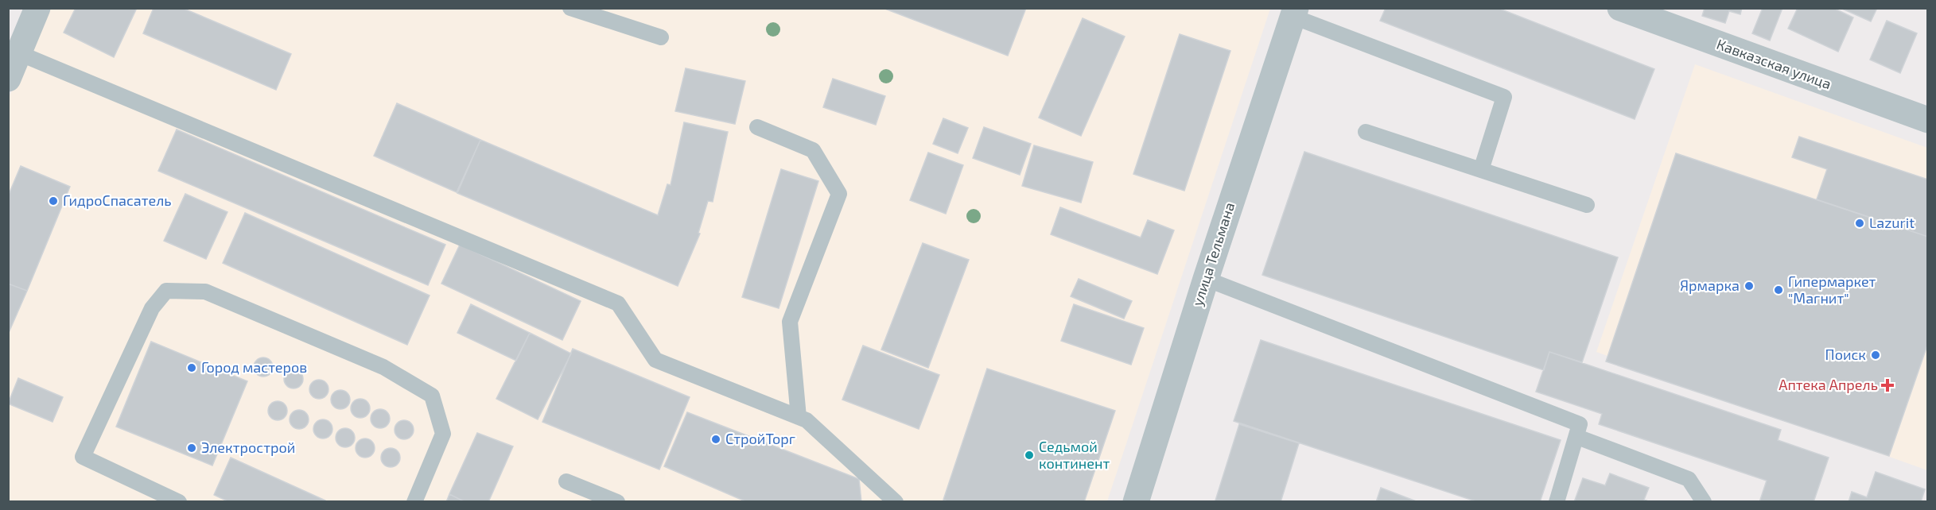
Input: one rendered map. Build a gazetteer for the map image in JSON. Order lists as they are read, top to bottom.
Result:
{
  "streets": {
    "street": ["Кавказская улица", "улица Тельмана"]
  },
  "places": {
    "other": [
      "ГидроСпасатель",
      "Lazurit",
      "Ярмарка",
      "Гипермаркет \"Магнит\"",
      "Поиск",
      "Город мастеров",
      "СтройТорг",
      "Электрострой",
      "Седьмой континент"
    ],
    "health": ["Аптека Апрель"]
  }
}
